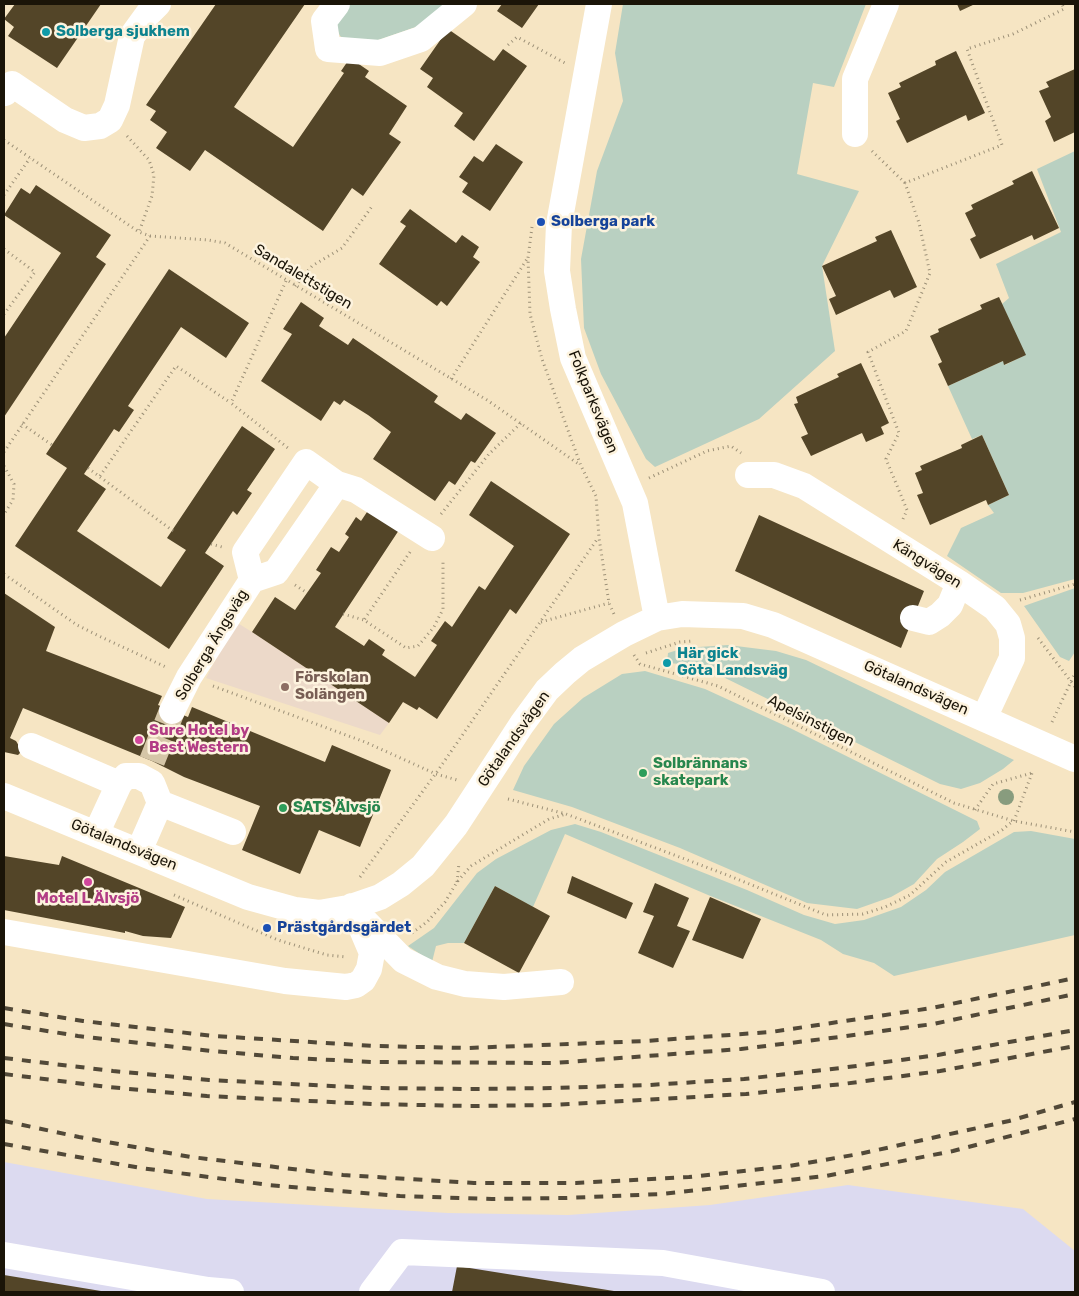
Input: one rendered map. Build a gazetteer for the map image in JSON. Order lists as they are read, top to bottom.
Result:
{
  "streets": {
    "street": [
      "Folkparksvägen",
      "Kängvägen",
      "Solberga Ängsväg",
      "Götalandsvägen"
    ],
    "path": ["Sandalettstigen", "Apelsinstigen"]
  },
  "crossings": [
    ["Folkparksvägen", "Götalandsvägen"],
    ["Kängvägen", "Götalandsvägen"],
    ["Götalandsvägen", "Apelsinstigen"]
  ],
  "places": [
    "Solberga sjukhem",
    "Solberga park",
    "Här gick Göta Landsväg",
    "Förskolan Solängen",
    "Sure Hotel by Best Western",
    "Solbrännans skatepark",
    "SATS Älvsjö",
    "Motel L Älvsjö",
    "Prästgårdsgärdet"
  ]
}
